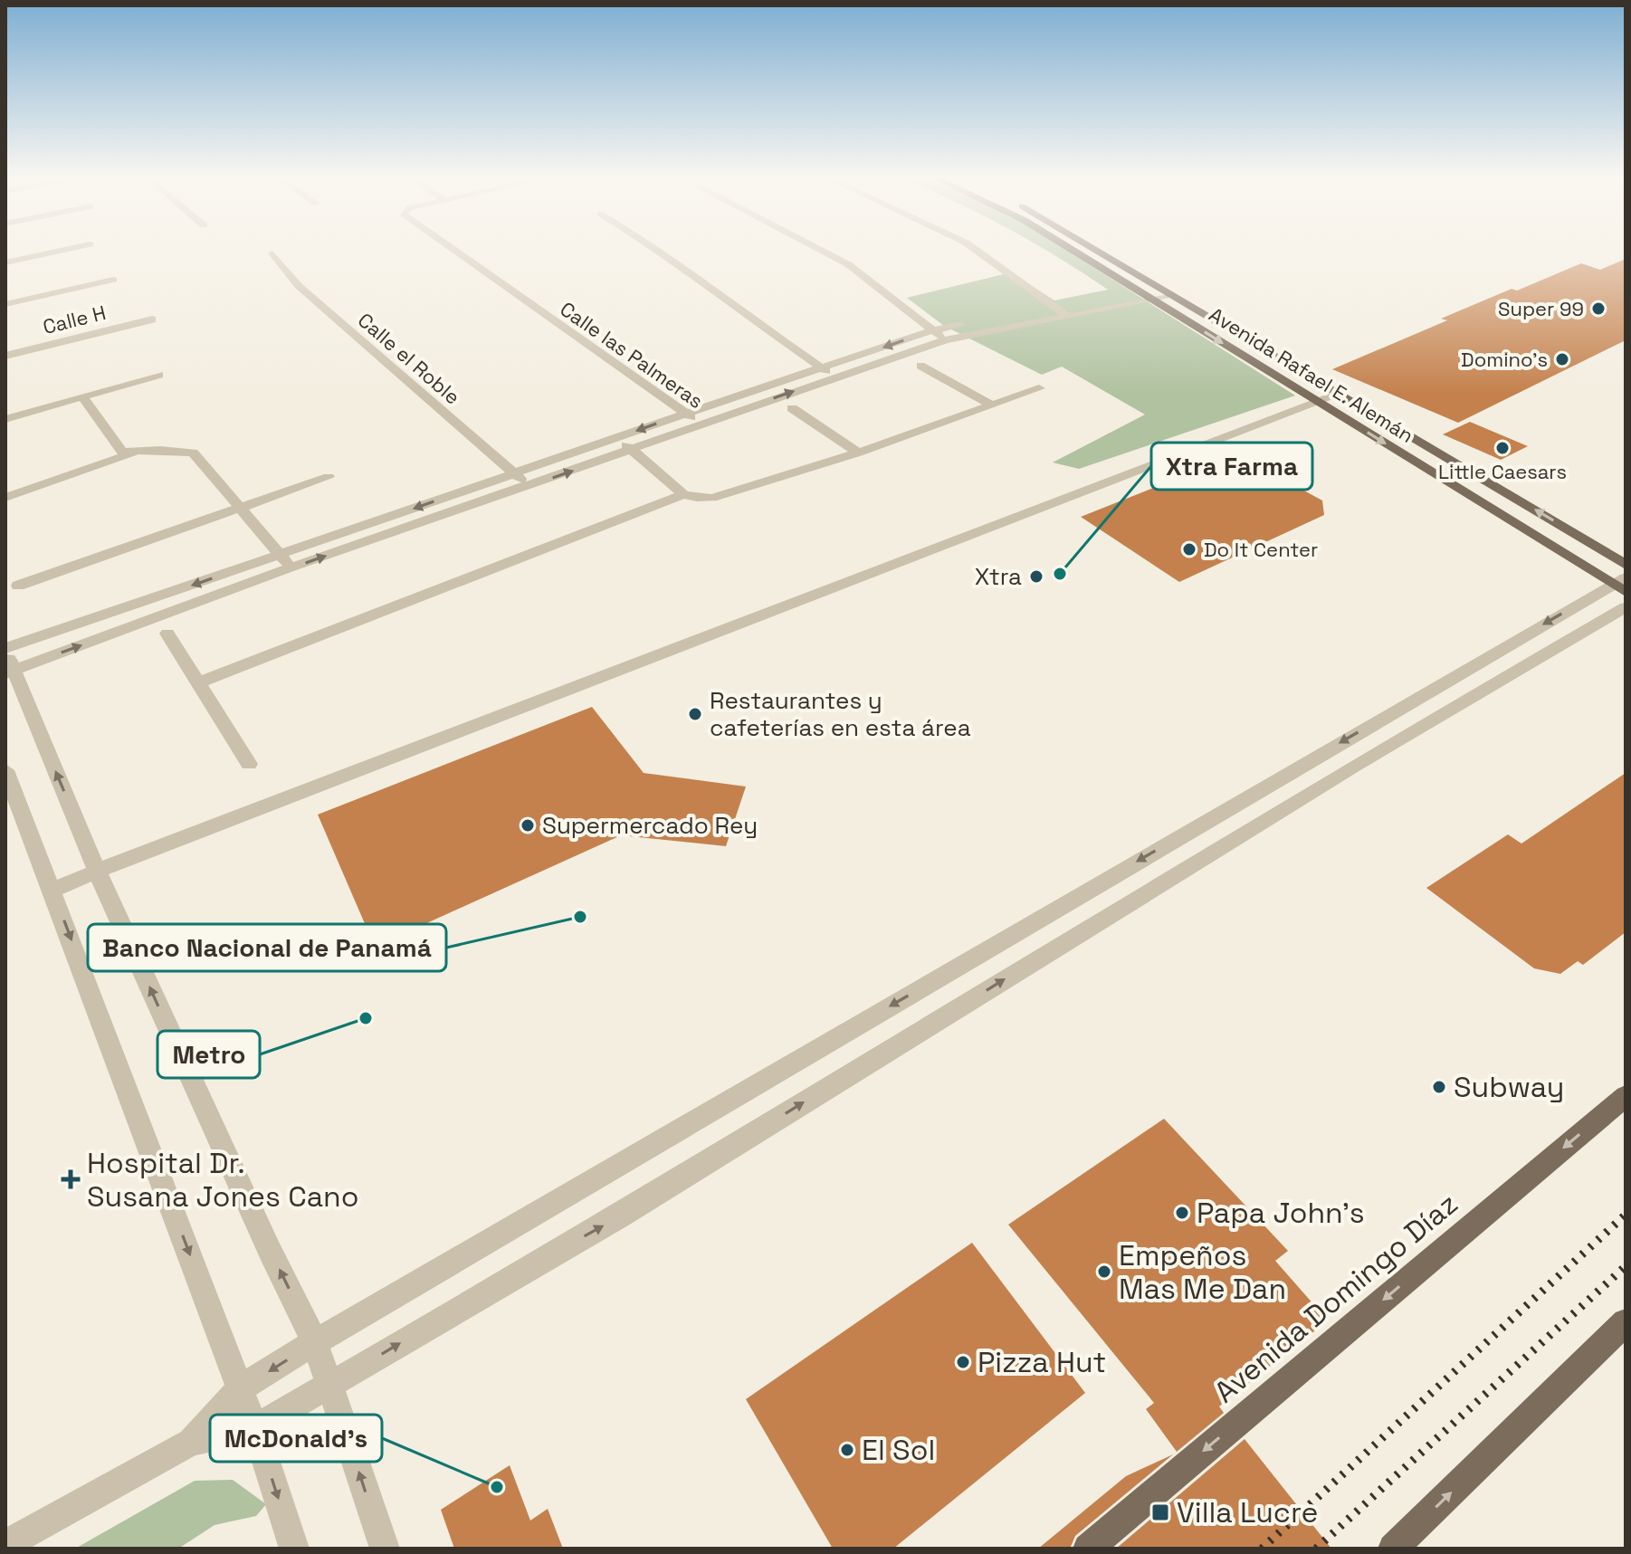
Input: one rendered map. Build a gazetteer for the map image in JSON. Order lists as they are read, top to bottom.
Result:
{
  "streets": {
    "main road": ["Avenida Rafael E. Alemán", "Avenida Domingo Díaz"],
    "street": ["Calle H", "Calle las Palmeras", "Calle el Roble"]
  },
  "one_way": ["Avenida Domingo Díaz"],
  "places": {
    "other": [
      "Super 99",
      "Domino's",
      "Little Caesars",
      "Do It Center",
      "Xtra Farma",
      "Xtra",
      "Restaurantes y cafeterías en esta área",
      "Supermercado Rey",
      "Banco Nacional de Panamá",
      "Metro",
      "Subway",
      "Papa John's",
      "Empeños Mas Me Dan",
      "Pizza Hut",
      "El Sol",
      "McDonald's"
    ],
    "health": ["Hospital Dr. Susana Jones Cano"],
    "transit": ["Villa Lucre"]
  }
}
